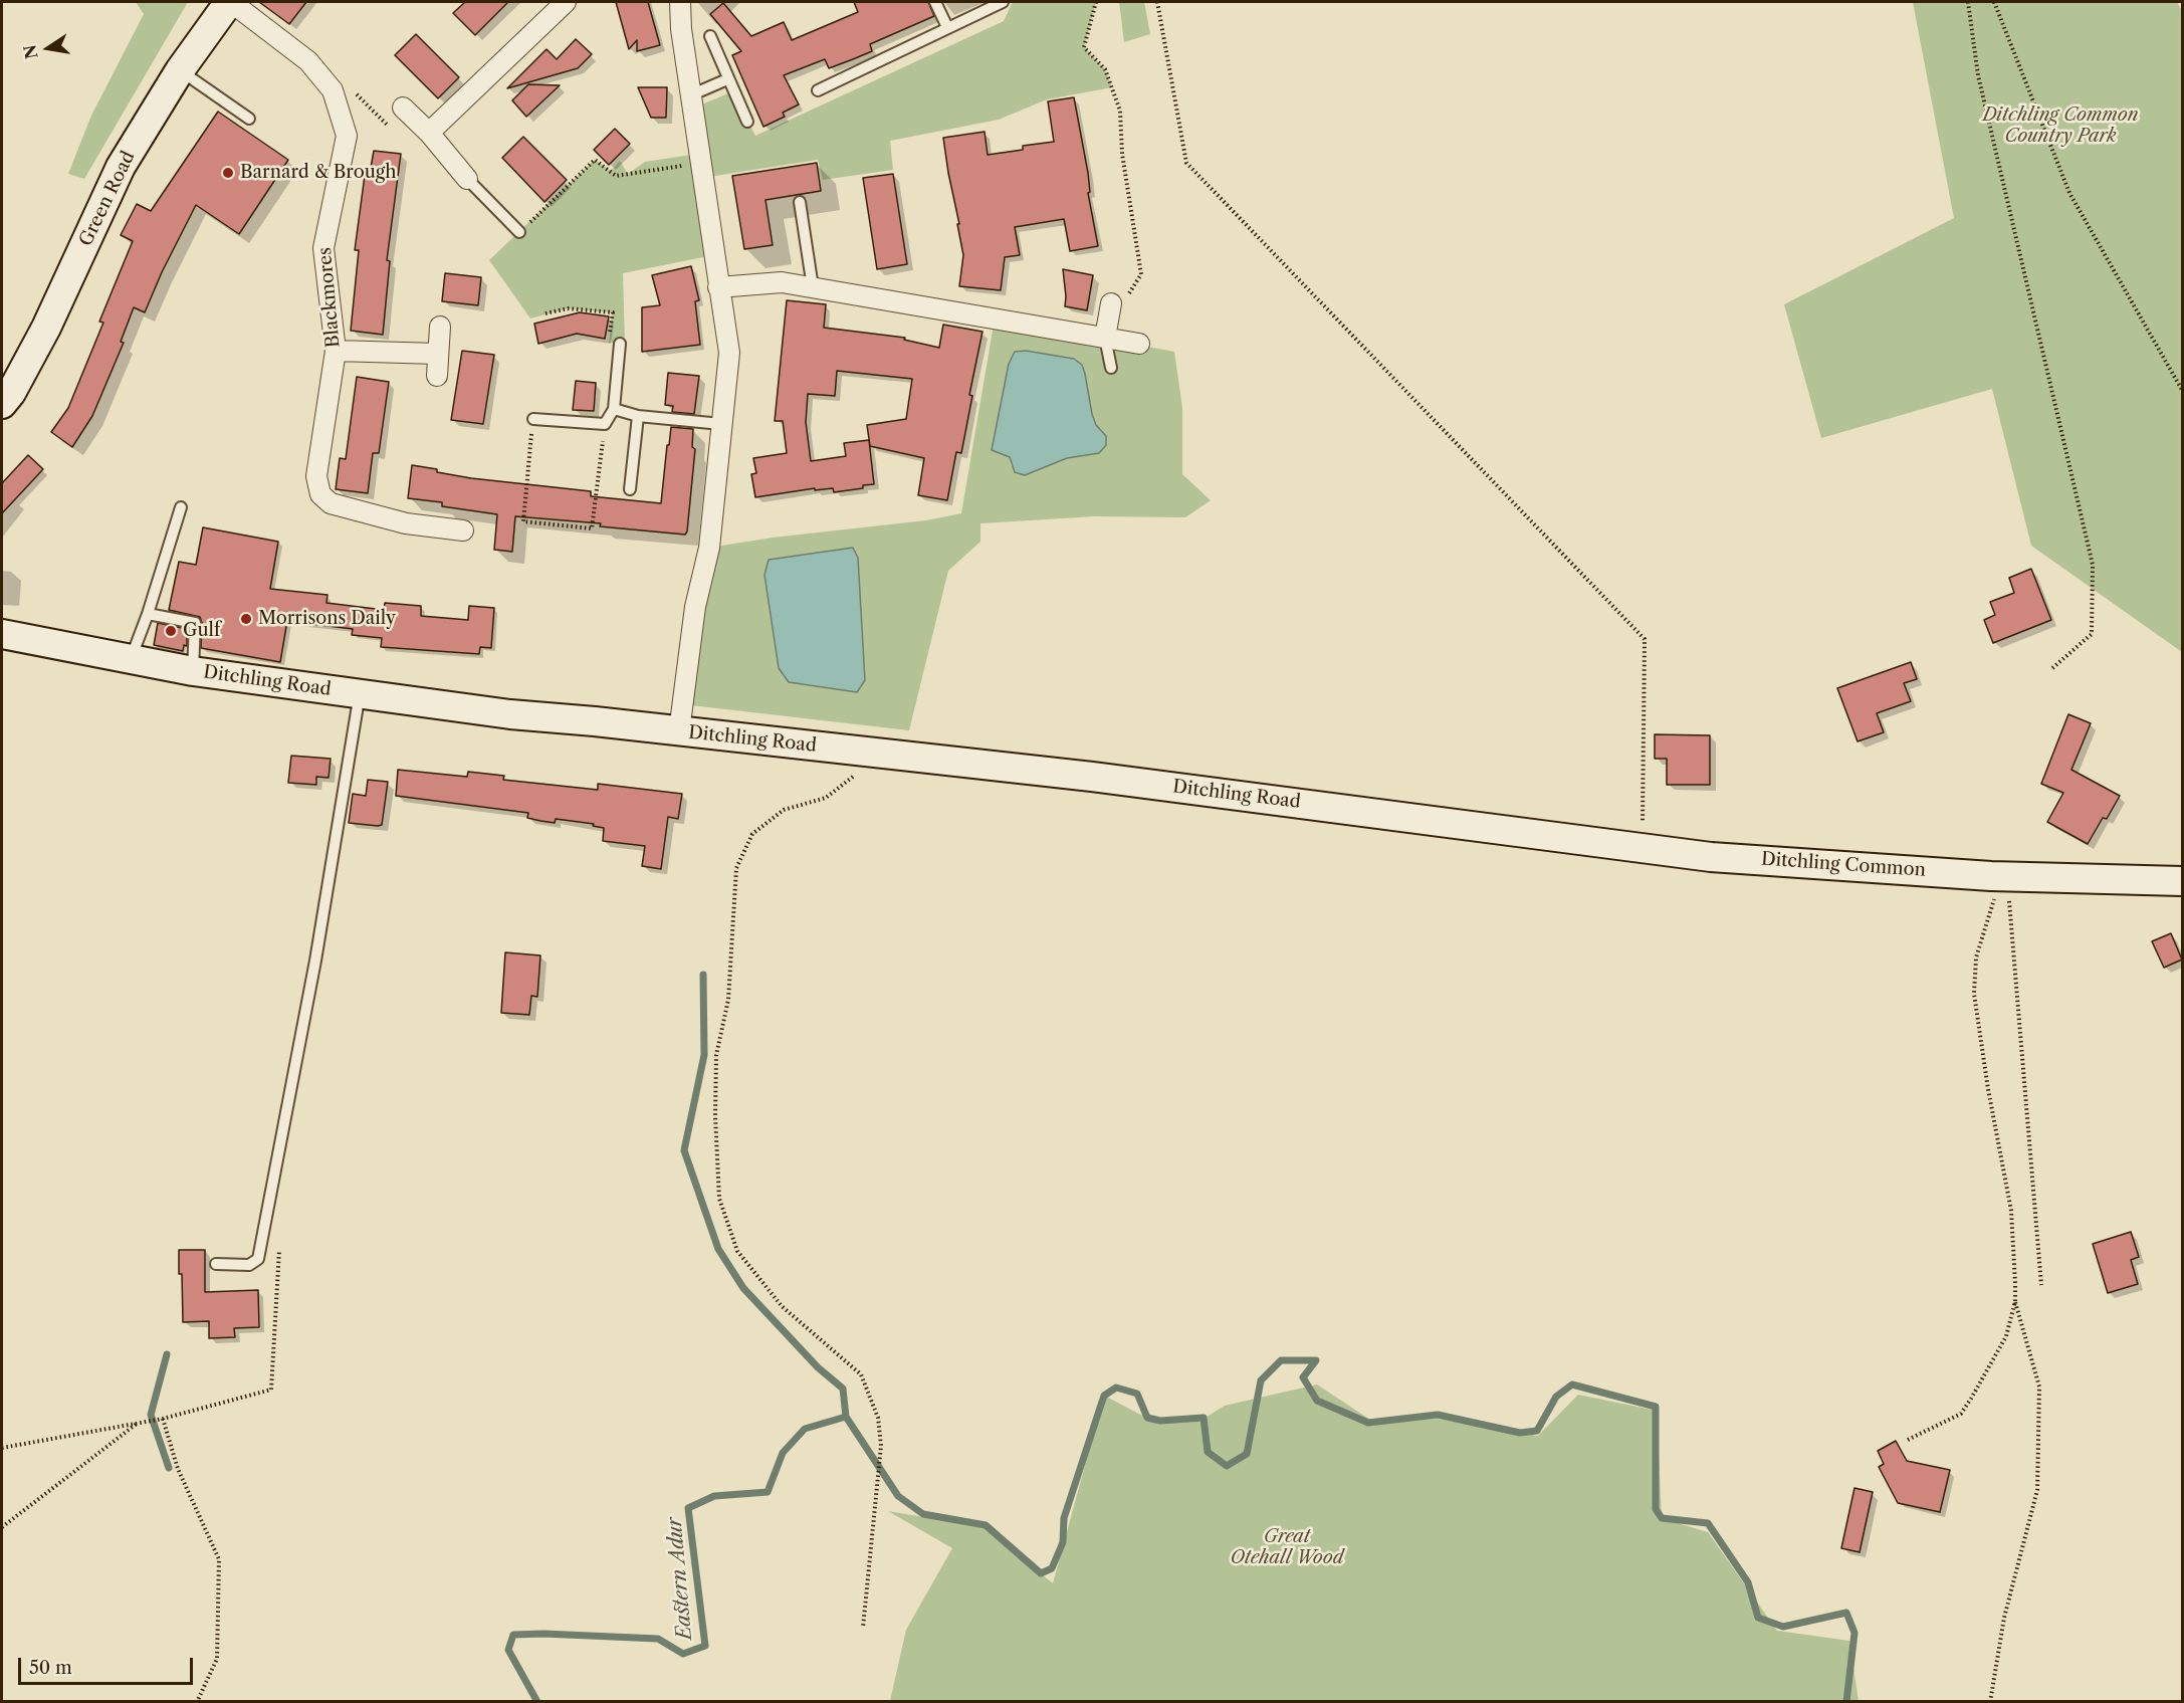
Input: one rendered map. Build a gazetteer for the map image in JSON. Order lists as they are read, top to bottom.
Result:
{
  "streets": {
    "main road": ["Green Road", "Ditchling Road", "Ditchling Common"],
    "street": ["Blackmores"]
  },
  "crossings": [
    ["Green Road", "Blackmores"],
    ["Ditchling Road", "Ditchling Common"]
  ],
  "water": ["Eastern Adur"],
  "parks": ["Ditchling Common Country Park", "Great Otehall Wood"],
  "places": ["Barnard & Brough", "Morrisons Daily", "Gulf"],
  "scale_bar": "50 m",
  "north": "left"
}
